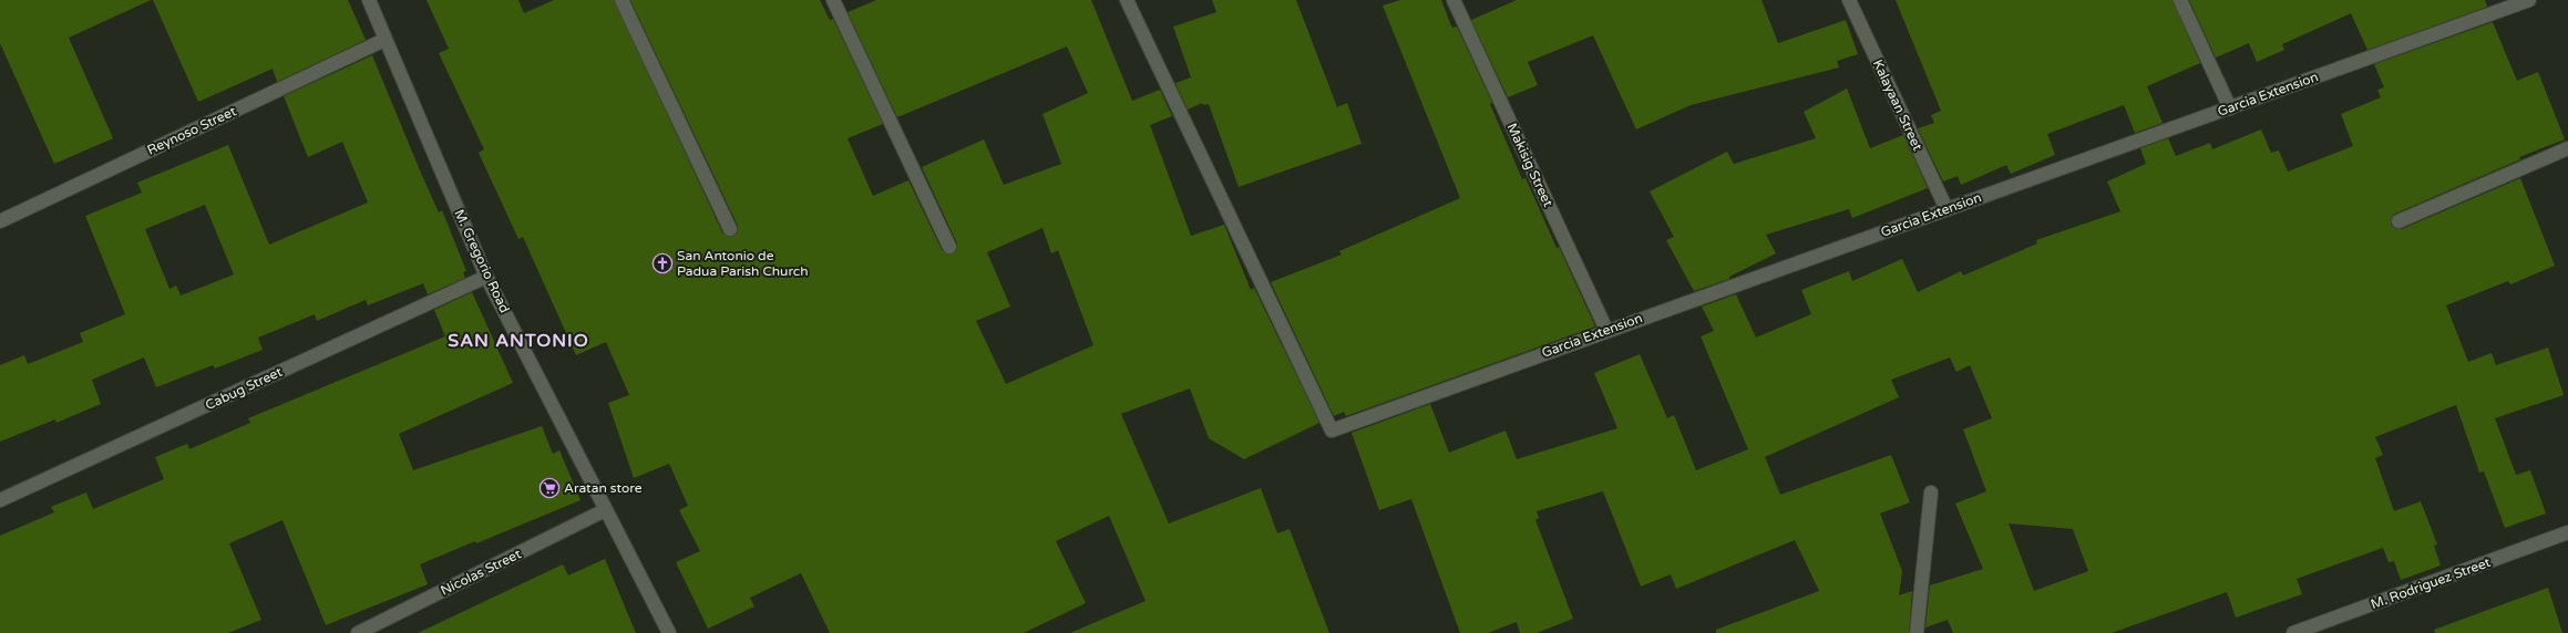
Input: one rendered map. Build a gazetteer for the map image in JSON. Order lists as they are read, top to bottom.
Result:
{
  "streets": {
    "street": [
      "Garcia Extension",
      "Kalayaan Street",
      "Reynoso Street",
      "Makisig Street",
      "M. Gregorio Road",
      "Cabug Street",
      "Nicolas Street",
      "M. Rodriguez Street"
    ]
  },
  "crossings": [
    ["Garcia Extension", "Kalayaan Street"],
    ["Garcia Extension", "Makisig Street"],
    ["Reynoso Street", "M. Gregorio Road"],
    ["M. Gregorio Road", "Cabug Street"],
    ["M. Gregorio Road", "Nicolas Street"]
  ],
  "districts": ["SAN ANTONIO"],
  "places": {
    "church": ["San Antonio de Padua Parish Church"],
    "supermarket": ["Aratan store"]
  }
}
